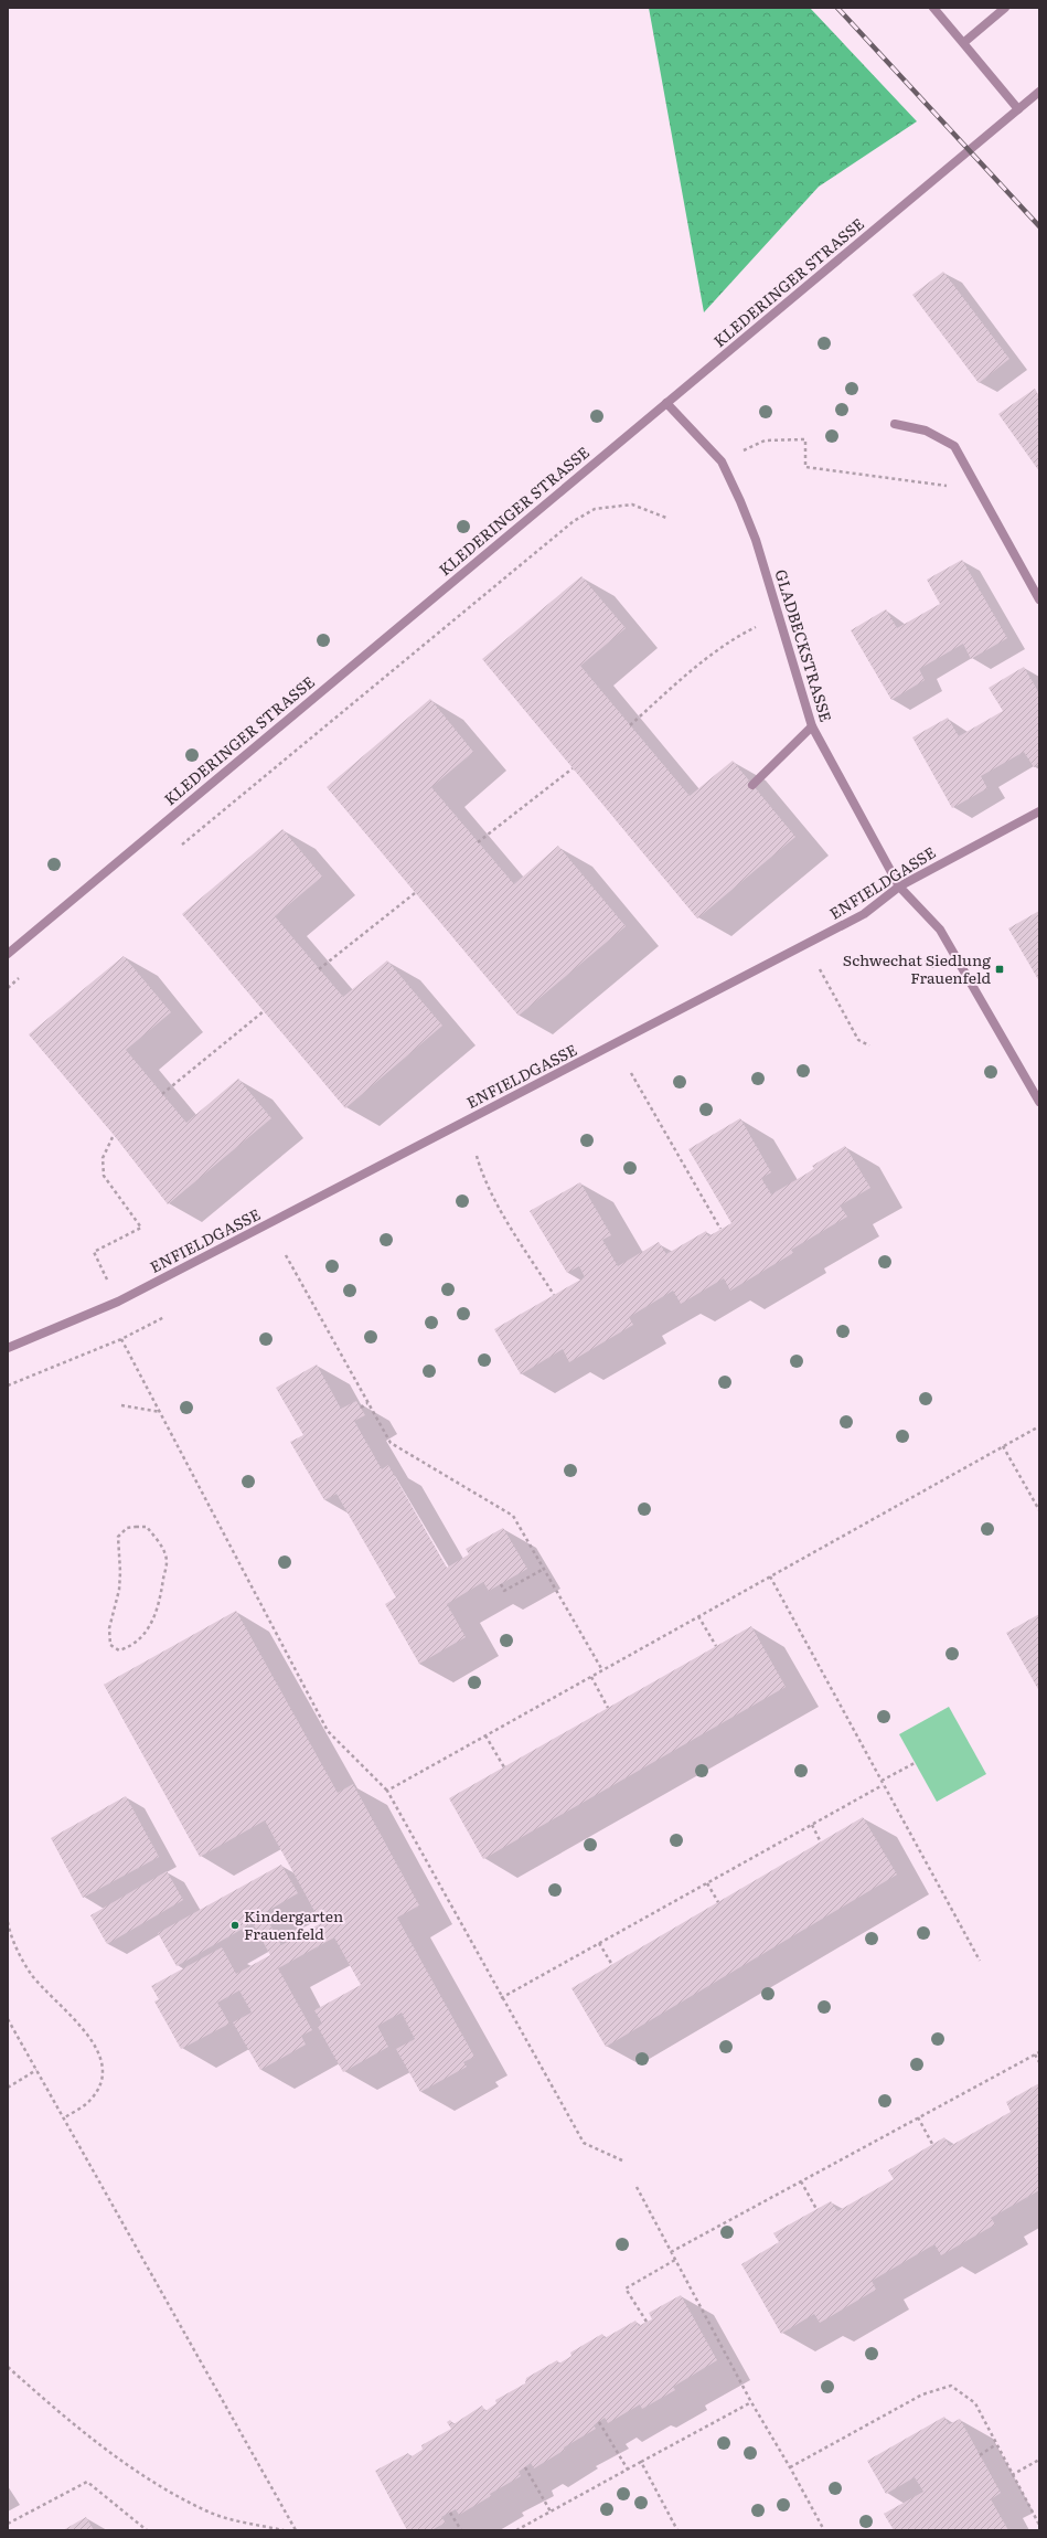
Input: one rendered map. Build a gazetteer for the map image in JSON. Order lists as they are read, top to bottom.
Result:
{
  "streets": {
    "street": ["KLEDERINGER STRASSE", "GLADBECKSTRASSE", "ENFIELDGASSE"]
  },
  "crossings": [
    ["KLEDERINGER STRASSE", "GLADBECKSTRASSE"],
    ["GLADBECKSTRASSE", "ENFIELDGASSE"]
  ],
  "places": {
    "transit": ["Schwechat Siedlung Frauenfeld"],
    "other": ["Kindergarten Frauenfeld"]
  }
}
